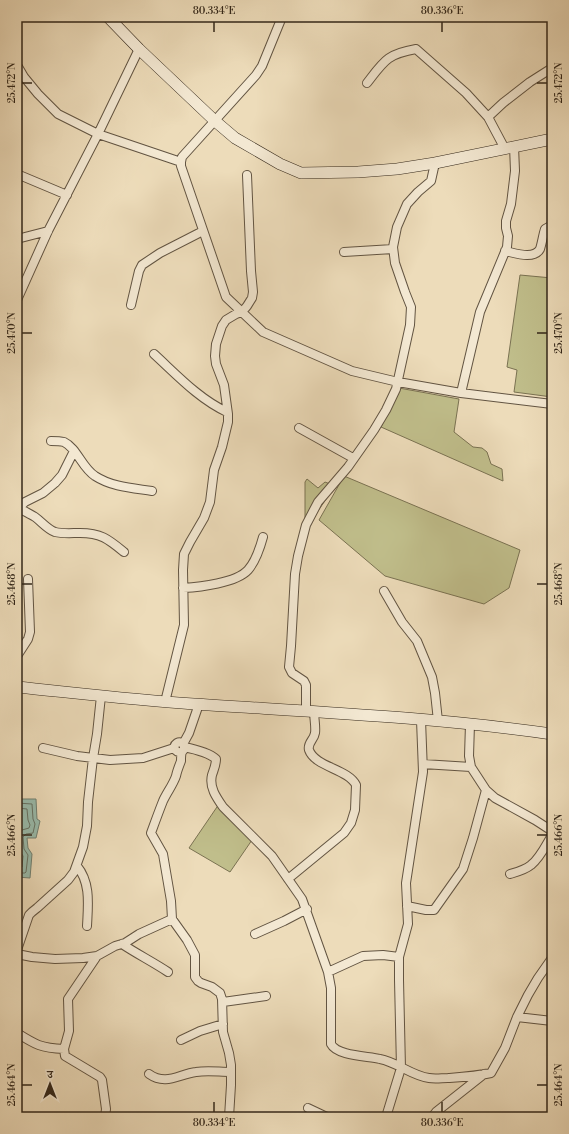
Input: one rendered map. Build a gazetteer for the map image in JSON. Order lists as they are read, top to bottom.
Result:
{
  "north": "top",
  "coordinates": [
    "80.334°E",
    "80.336°E",
    "25.472°N",
    "25.470°N",
    "25.468°N",
    "25.466°N",
    "25.464°N"
  ]
}
